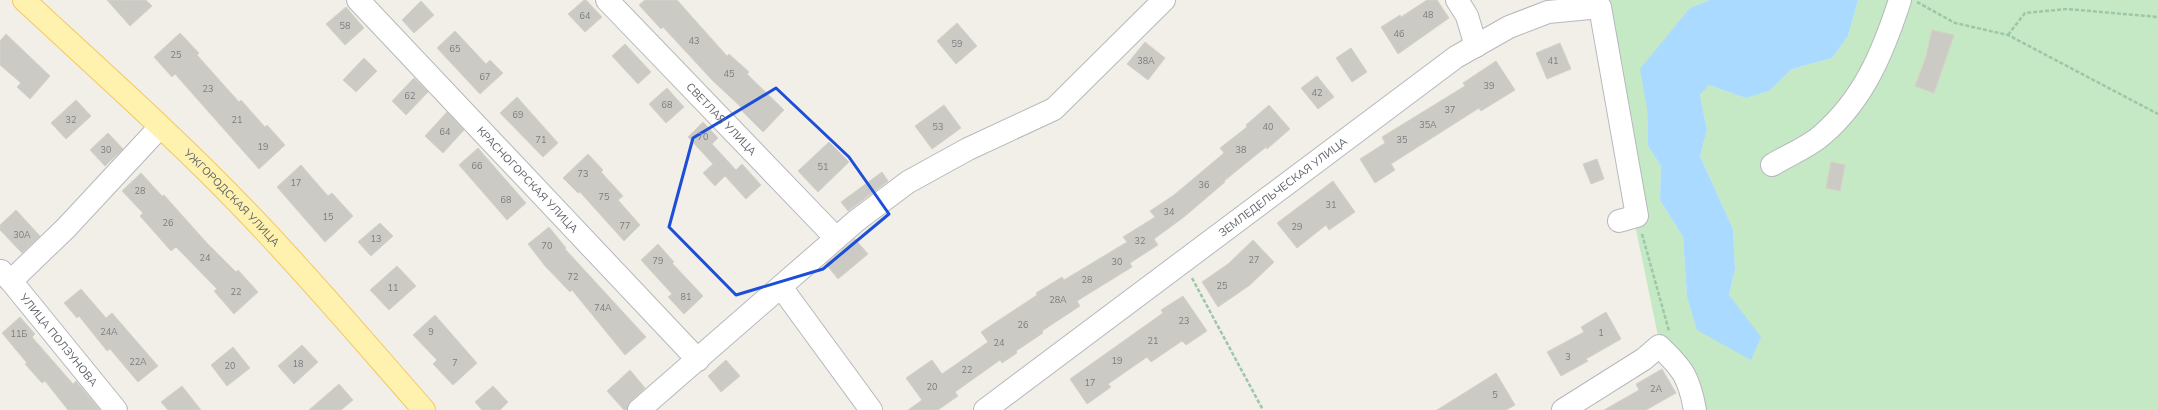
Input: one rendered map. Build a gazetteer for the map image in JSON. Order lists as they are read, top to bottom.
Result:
{
  "streets": {
    "main road": ["УЖГОРОДСКАЯ УЛИЦА"],
    "street": [
      "СВЕТЛАЯ УЛИЦА",
      "КРАСНОГОРСКАЯ УЛИЦА",
      "ЗЕМЛЕДЕЛЬЧЕСКАЯ УЛИЦА",
      "УЛИЦА ПОЛЗУНОВА"
    ]
  },
  "house_numbers": [
    "48",
    "64",
    "58",
    "46",
    "43",
    "59",
    "65",
    "25",
    "38А",
    "41",
    "45",
    "67",
    "39",
    "23",
    "42",
    "62",
    "68",
    "37",
    "69",
    "32",
    "21",
    "35А",
    "53",
    "40",
    "64",
    "70",
    "71",
    "35",
    "19",
    "30",
    "38",
    "66",
    "51",
    "73",
    "17",
    "36",
    "28",
    "75",
    "68",
    "31",
    "34",
    "15",
    "26",
    "77",
    "29",
    "30А",
    "13",
    "32",
    "70",
    "24",
    "27",
    "79",
    "30",
    "72",
    "28",
    "25",
    "11",
    "22",
    "81",
    "28А",
    "74А",
    "23",
    "26",
    "24А",
    "9",
    "1",
    "11Б",
    "21",
    "24",
    "3",
    "19",
    "22А",
    "7",
    "18",
    "20",
    "22",
    "17",
    "20",
    "2А",
    "5"
  ]
}
